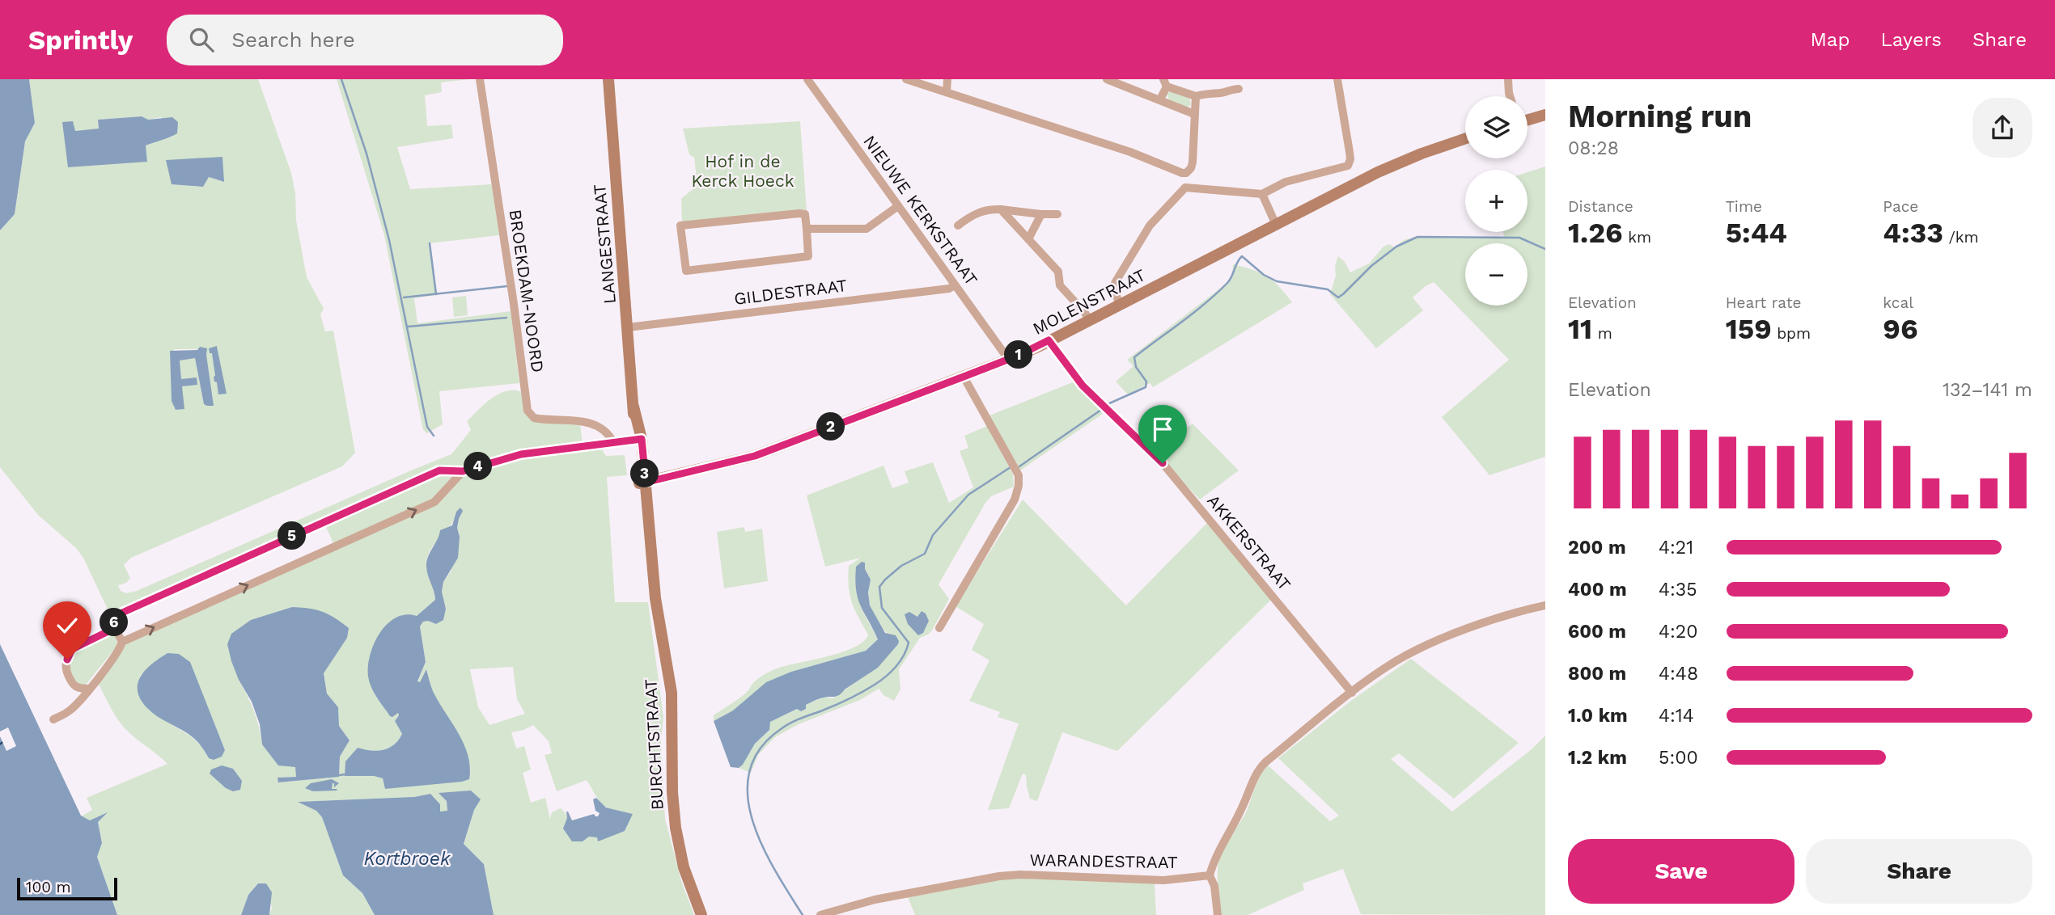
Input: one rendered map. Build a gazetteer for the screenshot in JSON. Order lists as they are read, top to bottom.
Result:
{
  "streets": {
    "street": [
      "NIEUWE KERKSTRAAT",
      "LANGESTRAAT",
      "BROEKDAM-NOORD",
      "GILDESTRAAT",
      "MOLENSTRAAT",
      "AKKERSTRAAT",
      "BURCHTSTRAAT",
      "WARANDESTRAAT"
    ]
  },
  "crossings": [
    ["NIEUWE KERKSTRAAT", "GILDESTRAAT"],
    ["NIEUWE KERKSTRAAT", "MOLENSTRAAT"],
    ["LANGESTRAAT", "GILDESTRAAT"],
    ["LANGESTRAAT", "MOLENSTRAAT"],
    ["LANGESTRAAT", "BURCHTSTRAAT"],
    ["MOLENSTRAAT", "AKKERSTRAAT"],
    ["MOLENSTRAAT", "BURCHTSTRAAT"]
  ],
  "water": ["Kortbroek"],
  "parks": ["Hof in de Kerck Hoeck"],
  "scale_bar": "100 m",
  "page": {
    "header": "Sprintly",
    "search": "Search here",
    "nav": ["Map", "Layers", "Share"],
    "heading": ["Morning run", "08:28"],
    "map_buttons": ["+", "−"],
    "stats": [
      ["Distance", "1.26 km"],
      ["Time", "5:44"],
      ["Pace", "4:33 /km"],
      ["Elevation", "11 m"],
      ["Heart rate", "159 bpm"],
      ["kcal", "96"]
    ],
    "pins": [
      "1",
      "2",
      "4",
      "3",
      "5",
      "6"
    ],
    "chart": ["Elevation", "132–141 m"],
    "list": [
      {
        "name": "200 m",
        "note": "4:21"
      },
      {
        "name": "400 m",
        "note": "4:35"
      },
      {
        "name": "600 m",
        "note": "4:20"
      },
      {
        "name": "800 m",
        "note": "4:48"
      },
      {
        "name": "1.0 km",
        "note": "4:14"
      },
      {
        "name": "1.2 km",
        "note": "5:00"
      }
    ],
    "buttons": ["Save", "Share"],
    "scale": "100 m"
  }
}
